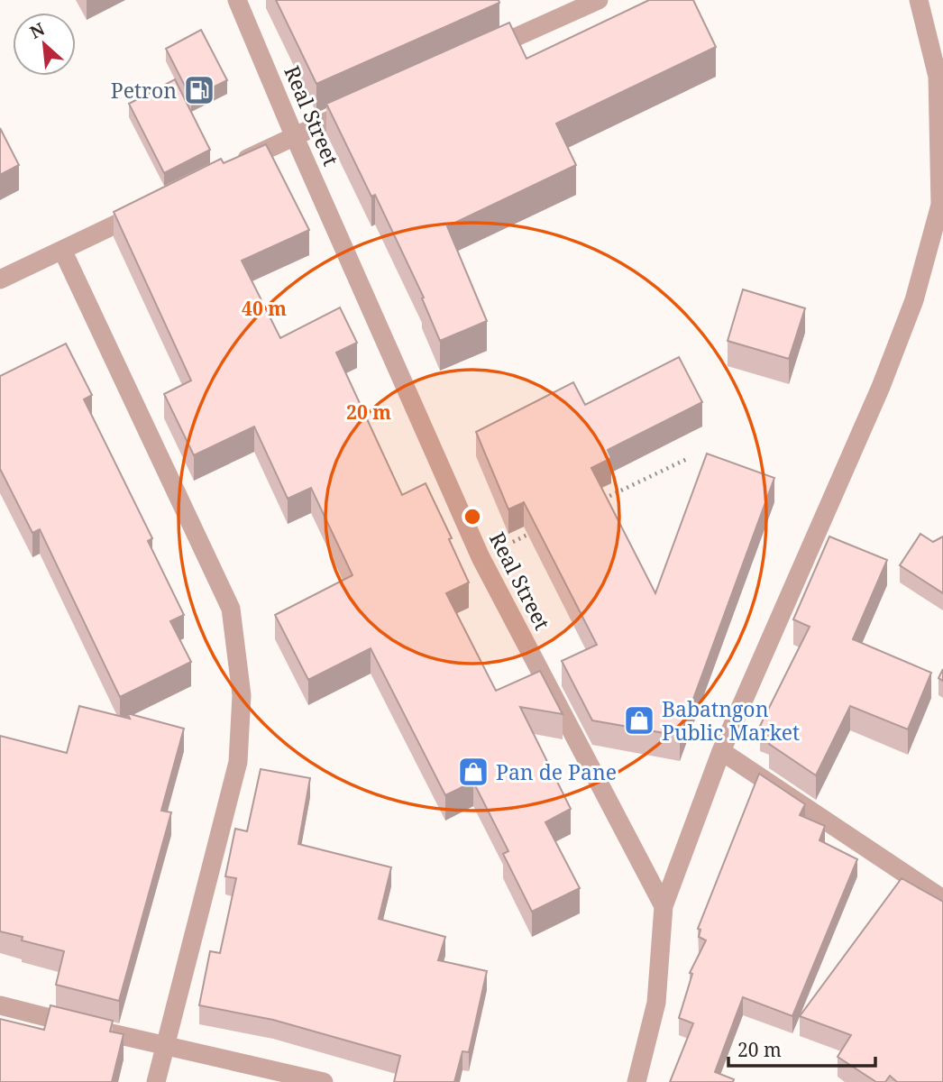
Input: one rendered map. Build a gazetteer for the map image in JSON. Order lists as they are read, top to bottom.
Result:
{
  "streets": {
    "street": ["Real Street"]
  },
  "places": {
    "fuel station": ["Petron"],
    "shop": ["Babatngon Public Market", "Pan de Pane"]
  },
  "scale_bar": "20 m",
  "north": "top left",
  "rings": ["40 m", "20 m"]
}
